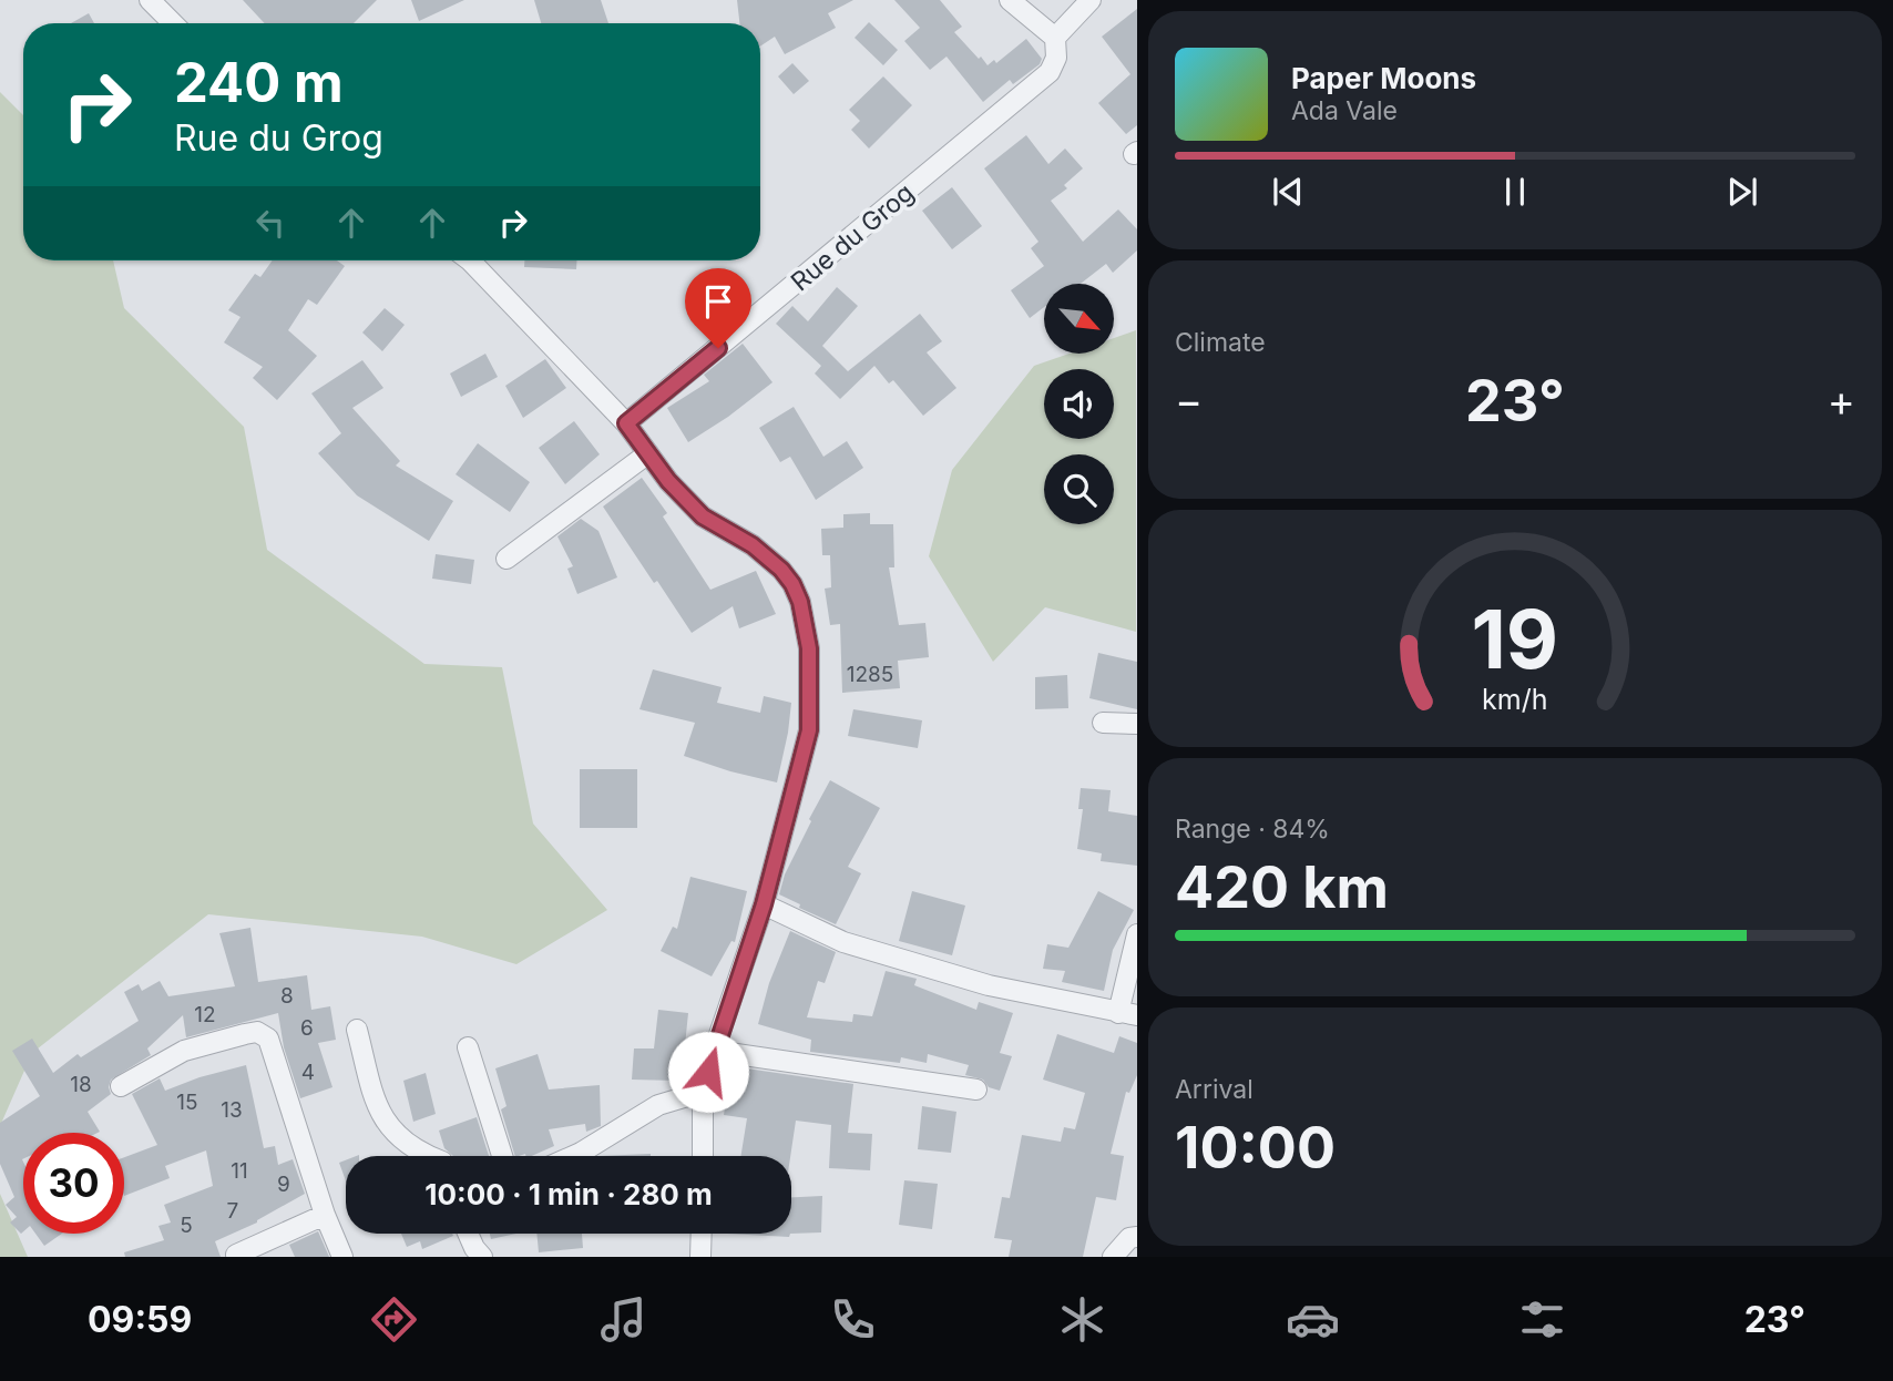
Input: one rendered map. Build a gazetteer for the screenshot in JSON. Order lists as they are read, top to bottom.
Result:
{
  "streets": {
    "street": ["Rue du Grog"]
  },
  "house_numbers": [
    "1285",
    "8",
    "12",
    "6",
    "4",
    "18",
    "15",
    "13",
    "11",
    "9",
    "7",
    "5"
  ],
  "north": "bottom right",
  "page": {
    "turn": ["240 m", "Rue du Grog"],
    "song": ["Paper Moons", "Ada Vale"],
    "tile": [
      "Climate",
      ["Range · 84%", "420 km"],
      ["Arrival", "10:00"]
    ],
    "heat": ["−", "23°", "+"],
    "limit": "30",
    "trip": "10:00 · 1 min · 280 m",
    "tabs": ["09:59", "23°"],
    "gauge": ["19", "km/h"]
  }
}
